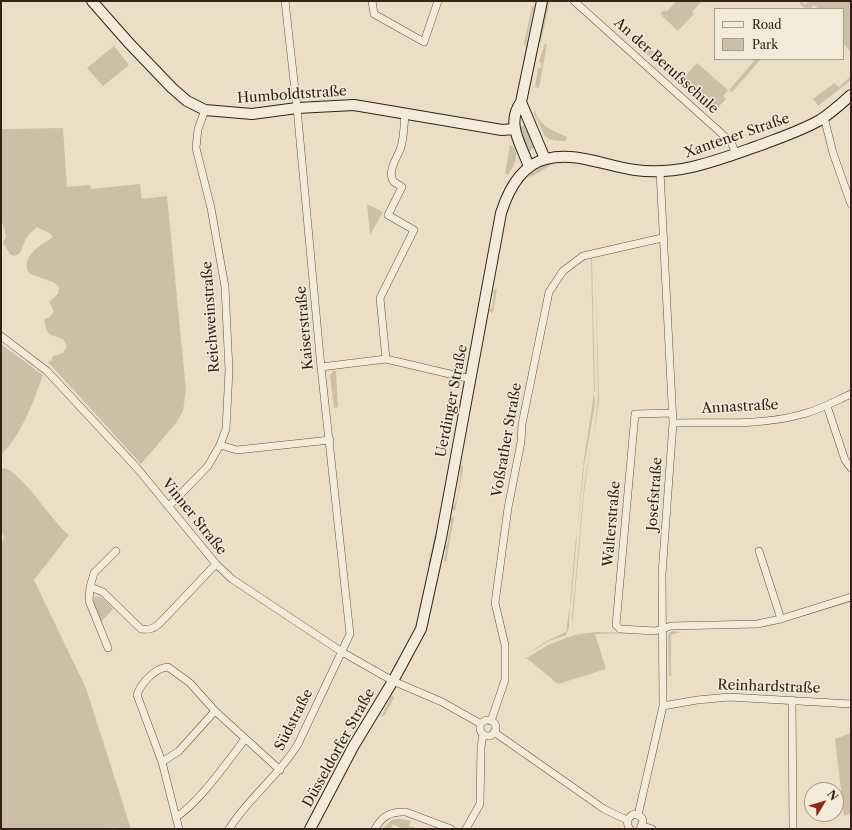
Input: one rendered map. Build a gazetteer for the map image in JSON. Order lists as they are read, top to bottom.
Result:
{
  "streets": {
    "main road": [
      "Humboldtstraße",
      "Xantener Straße",
      "Uerdinger Straße",
      "Düsseldorfer Straße"
    ],
    "street": [
      "An der Berufsschule",
      "Reichweinstraße",
      "Kaiserstraße",
      "Annastraße",
      "Voßrather Straße",
      "Josefstraße",
      "Vinner Straße",
      "Walterstraße",
      "Reinhardstraße",
      "Südstraße"
    ]
  },
  "crossings": [
    ["An der Berufsschule", "Xantener Straße"],
    ["Humboldtstraße", "Reichweinstraße"],
    ["Humboldtstraße", "Kaiserstraße"],
    ["Xantener Straße", "Uerdinger Straße"],
    ["Xantener Straße", "Josefstraße"],
    ["Reichweinstraße", "Vinner Straße"],
    ["Kaiserstraße", "Vinner Straße"],
    ["Kaiserstraße", "Südstraße"],
    ["Uerdinger Straße", "Vinner Straße"],
    ["Uerdinger Straße", "Düsseldorfer Straße"],
    ["Annastraße", "Josefstraße"],
    ["Voßrather Straße", "Josefstraße"],
    ["Voßrather Straße", "Vinner Straße"],
    ["Josefstraße", "Walterstraße"],
    ["Josefstraße", "Reinhardstraße"],
    ["Vinner Straße", "Südstraße"],
    ["Vinner Straße", "Düsseldorfer Straße"]
  ],
  "legend": ["Road", "Park"],
  "north": "top right"
}
